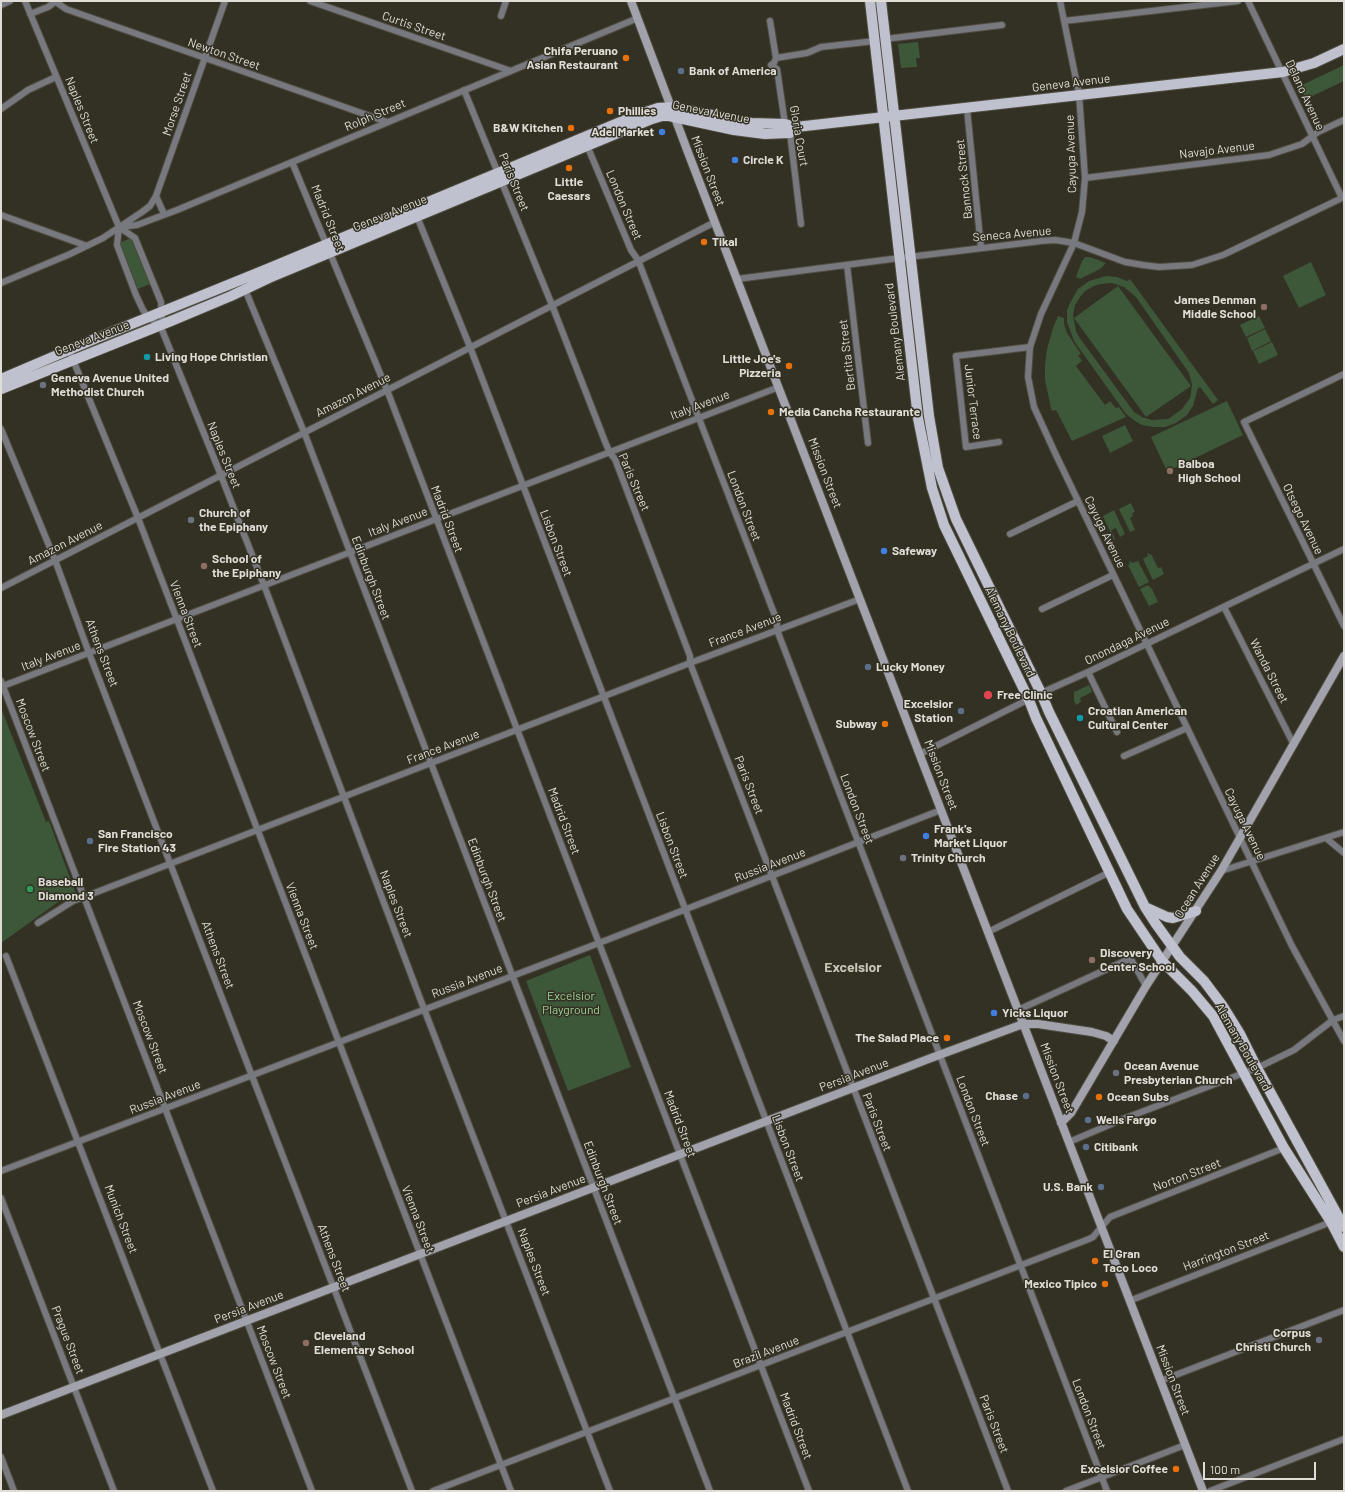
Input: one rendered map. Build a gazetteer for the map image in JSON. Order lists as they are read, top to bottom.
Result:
{
  "streets": {
    "main road": [
      "Geneva Avenue",
      "Mission Street",
      "Alemany Boulevard",
      "Ocean Avenue",
      "Persia Avenue"
    ],
    "street": [
      "Curtis Street",
      "Newton Street",
      "Delano Avenue",
      "Morse Street",
      "Naples Street",
      "Rolph Street",
      "Gloria Court",
      "Navajo Avenue",
      "Cayuga Avenue",
      "Bannock Street",
      "Paris Street",
      "London Street",
      "Madrid Street",
      "Seneca Avenue",
      "Bertita Street",
      "Amazon Avenue",
      "Junior Terrace",
      "Italy Avenue",
      "Otsego Avenue",
      "Lisbon Street",
      "Edinburgh Street",
      "Vienna Street",
      "France Avenue",
      "Onondaga Avenue",
      "Athens Street",
      "Wanda Street",
      "Moscow Street",
      "Russia Avenue",
      "Norton Street",
      "Munich Street",
      "Harrington Street",
      "Prague Street",
      "Brazil Avenue"
    ]
  },
  "crossings": [
    ["Curtis Street", "Rolph Street"],
    ["Newton Street", "Morse Street"],
    ["Newton Street", "Rolph Street"],
    ["Geneva Avenue", "Delano Avenue"],
    ["Geneva Avenue", "Naples Street"],
    ["Geneva Avenue", "Gloria Court"],
    ["Geneva Avenue", "Cayuga Avenue"],
    ["Geneva Avenue", "Mission Street"],
    ["Geneva Avenue", "Bannock Street"],
    ["Geneva Avenue", "Paris Street"],
    ["Geneva Avenue", "London Street"],
    ["Geneva Avenue", "Madrid Street"],
    ["Geneva Avenue", "Alemany Boulevard"],
    ["Geneva Avenue", "Lisbon Street"],
    ["Geneva Avenue", "Edinburgh Street"],
    ["Geneva Avenue", "Vienna Street"],
    ["Delano Avenue", "Navajo Avenue"],
    ["Delano Avenue", "Seneca Avenue"],
    ["Morse Street", "Rolph Street"],
    ["Naples Street", "Rolph Street"],
    ["Naples Street", "Amazon Avenue"],
    ["Naples Street", "Italy Avenue"],
    ["Naples Street", "France Avenue"],
    ["Naples Street", "Russia Avenue"],
    ["Naples Street", "Persia Avenue"],
    ["Naples Street", "Brazil Avenue"],
    ["Rolph Street", "Mission Street"],
    ["Rolph Street", "Paris Street"],
    ["Rolph Street", "Madrid Street"],
    ["Navajo Avenue", "Cayuga Avenue"],
    ["Cayuga Avenue", "Seneca Avenue"],
    ["Cayuga Avenue", "Junior Terrace"],
    ["Cayuga Avenue", "Onondaga Avenue"],
    ["Cayuga Avenue", "Ocean Avenue"],
    ["Mission Street", "Seneca Avenue"],
    ["Mission Street", "Amazon Avenue"],
    ["Mission Street", "Italy Avenue"],
    ["Mission Street", "France Avenue"],
    ["Mission Street", "Onondaga Avenue"],
    ["Mission Street", "Russia Avenue"],
    ["Mission Street", "Ocean Avenue"],
    ["Mission Street", "Persia Avenue"],
    ["Mission Street", "Norton Street"],
    ["Mission Street", "Harrington Street"],
    ["Mission Street", "Brazil Avenue"],
    ["Bannock Street", "Seneca Avenue"],
    ["Paris Street", "Amazon Avenue"],
    ["Paris Street", "Italy Avenue"],
    ["Paris Street", "France Avenue"],
    ["Paris Street", "Russia Avenue"],
    ["Paris Street", "Persia Avenue"],
    ["Paris Street", "Brazil Avenue"],
    ["London Street", "Amazon Avenue"],
    ["London Street", "Italy Avenue"],
    ["London Street", "France Avenue"],
    ["London Street", "Russia Avenue"],
    ["London Street", "Persia Avenue"],
    ["London Street", "Brazil Avenue"],
    ["Madrid Street", "Amazon Avenue"],
    ["Madrid Street", "Italy Avenue"],
    ["Madrid Street", "France Avenue"],
    ["Madrid Street", "Russia Avenue"],
    ["Madrid Street", "Persia Avenue"],
    ["Madrid Street", "Brazil Avenue"],
    ["Seneca Avenue", "Alemany Boulevard"],
    ["Seneca Avenue", "Bertita Street"],
    ["Alemany Boulevard", "Onondaga Avenue"],
    ["Alemany Boulevard", "Ocean Avenue"],
    ["Alemany Boulevard", "Norton Street"],
    ["Alemany Boulevard", "Harrington Street"],
    ["Amazon Avenue", "Lisbon Street"],
    ["Amazon Avenue", "Edinburgh Street"],
    ["Amazon Avenue", "Vienna Street"],
    ["Amazon Avenue", "Athens Street"],
    ["Italy Avenue", "Lisbon Street"],
    ["Italy Avenue", "Edinburgh Street"],
    ["Italy Avenue", "Vienna Street"],
    ["Italy Avenue", "Athens Street"],
    ["Italy Avenue", "Moscow Street"],
    ["Otsego Avenue", "Onondaga Avenue"],
    ["Lisbon Street", "France Avenue"],
    ["Lisbon Street", "Russia Avenue"],
    ["Lisbon Street", "Persia Avenue"],
    ["Lisbon Street", "Brazil Avenue"],
    ["Edinburgh Street", "France Avenue"],
    ["Edinburgh Street", "Russia Avenue"],
    ["Edinburgh Street", "Persia Avenue"],
    ["Edinburgh Street", "Brazil Avenue"],
    ["Vienna Street", "France Avenue"],
    ["Vienna Street", "Russia Avenue"],
    ["Vienna Street", "Persia Avenue"],
    ["Vienna Street", "Brazil Avenue"],
    ["France Avenue", "Athens Street"],
    ["France Avenue", "Moscow Street"],
    ["Onondaga Avenue", "Wanda Street"],
    ["Athens Street", "Russia Avenue"],
    ["Athens Street", "Persia Avenue"],
    ["Wanda Street", "Ocean Avenue"],
    ["Moscow Street", "Russia Avenue"],
    ["Moscow Street", "Persia Avenue"],
    ["Russia Avenue", "Munich Street"],
    ["Ocean Avenue", "Persia Avenue"],
    ["Persia Avenue", "Munich Street"],
    ["Persia Avenue", "Prague Street"],
    ["Norton Street", "Brazil Avenue"]
  ],
  "districts": ["Excelsior"],
  "parks": ["Excelsior Playground"],
  "places": [
    "Chifa Peruano Asian Restaurant",
    "Bank of America",
    "Phillies",
    "B&W Kitchen",
    "Adel Market",
    "Circle K",
    "Little Caesars",
    "Tikal",
    "James Denman Middle School",
    "Living Hope Christian",
    "Little Joe's Pizzeria",
    "Geneva Avenue United Methodist Church",
    "Media Cancha Restaurante",
    "Balboa High School",
    "Church of the Epiphany",
    "Safeway",
    "School of the Epiphany",
    "Lucky Money",
    "Free Clinic",
    "Excelsior Station",
    "Croatian American Cultural Center",
    "Subway",
    "Frank's Market Liquor",
    "San Francisco Fire Station 43",
    "Trinity Church",
    "Baseball Diamond 3",
    "Discovery Center School",
    "Yicks Liquor",
    "The Salad Place",
    "Ocean Avenue Presbyterian Church",
    "Chase",
    "Ocean Subs",
    "Wells Fargo",
    "Citibank",
    "U.S. Bank",
    "El Gran Taco Loco",
    "Mexico Tipico",
    "Corpus Christi Church",
    "Cleveland Elementary School",
    "Excelsior Coffee"
  ],
  "scale_bar": "100 m"
}
